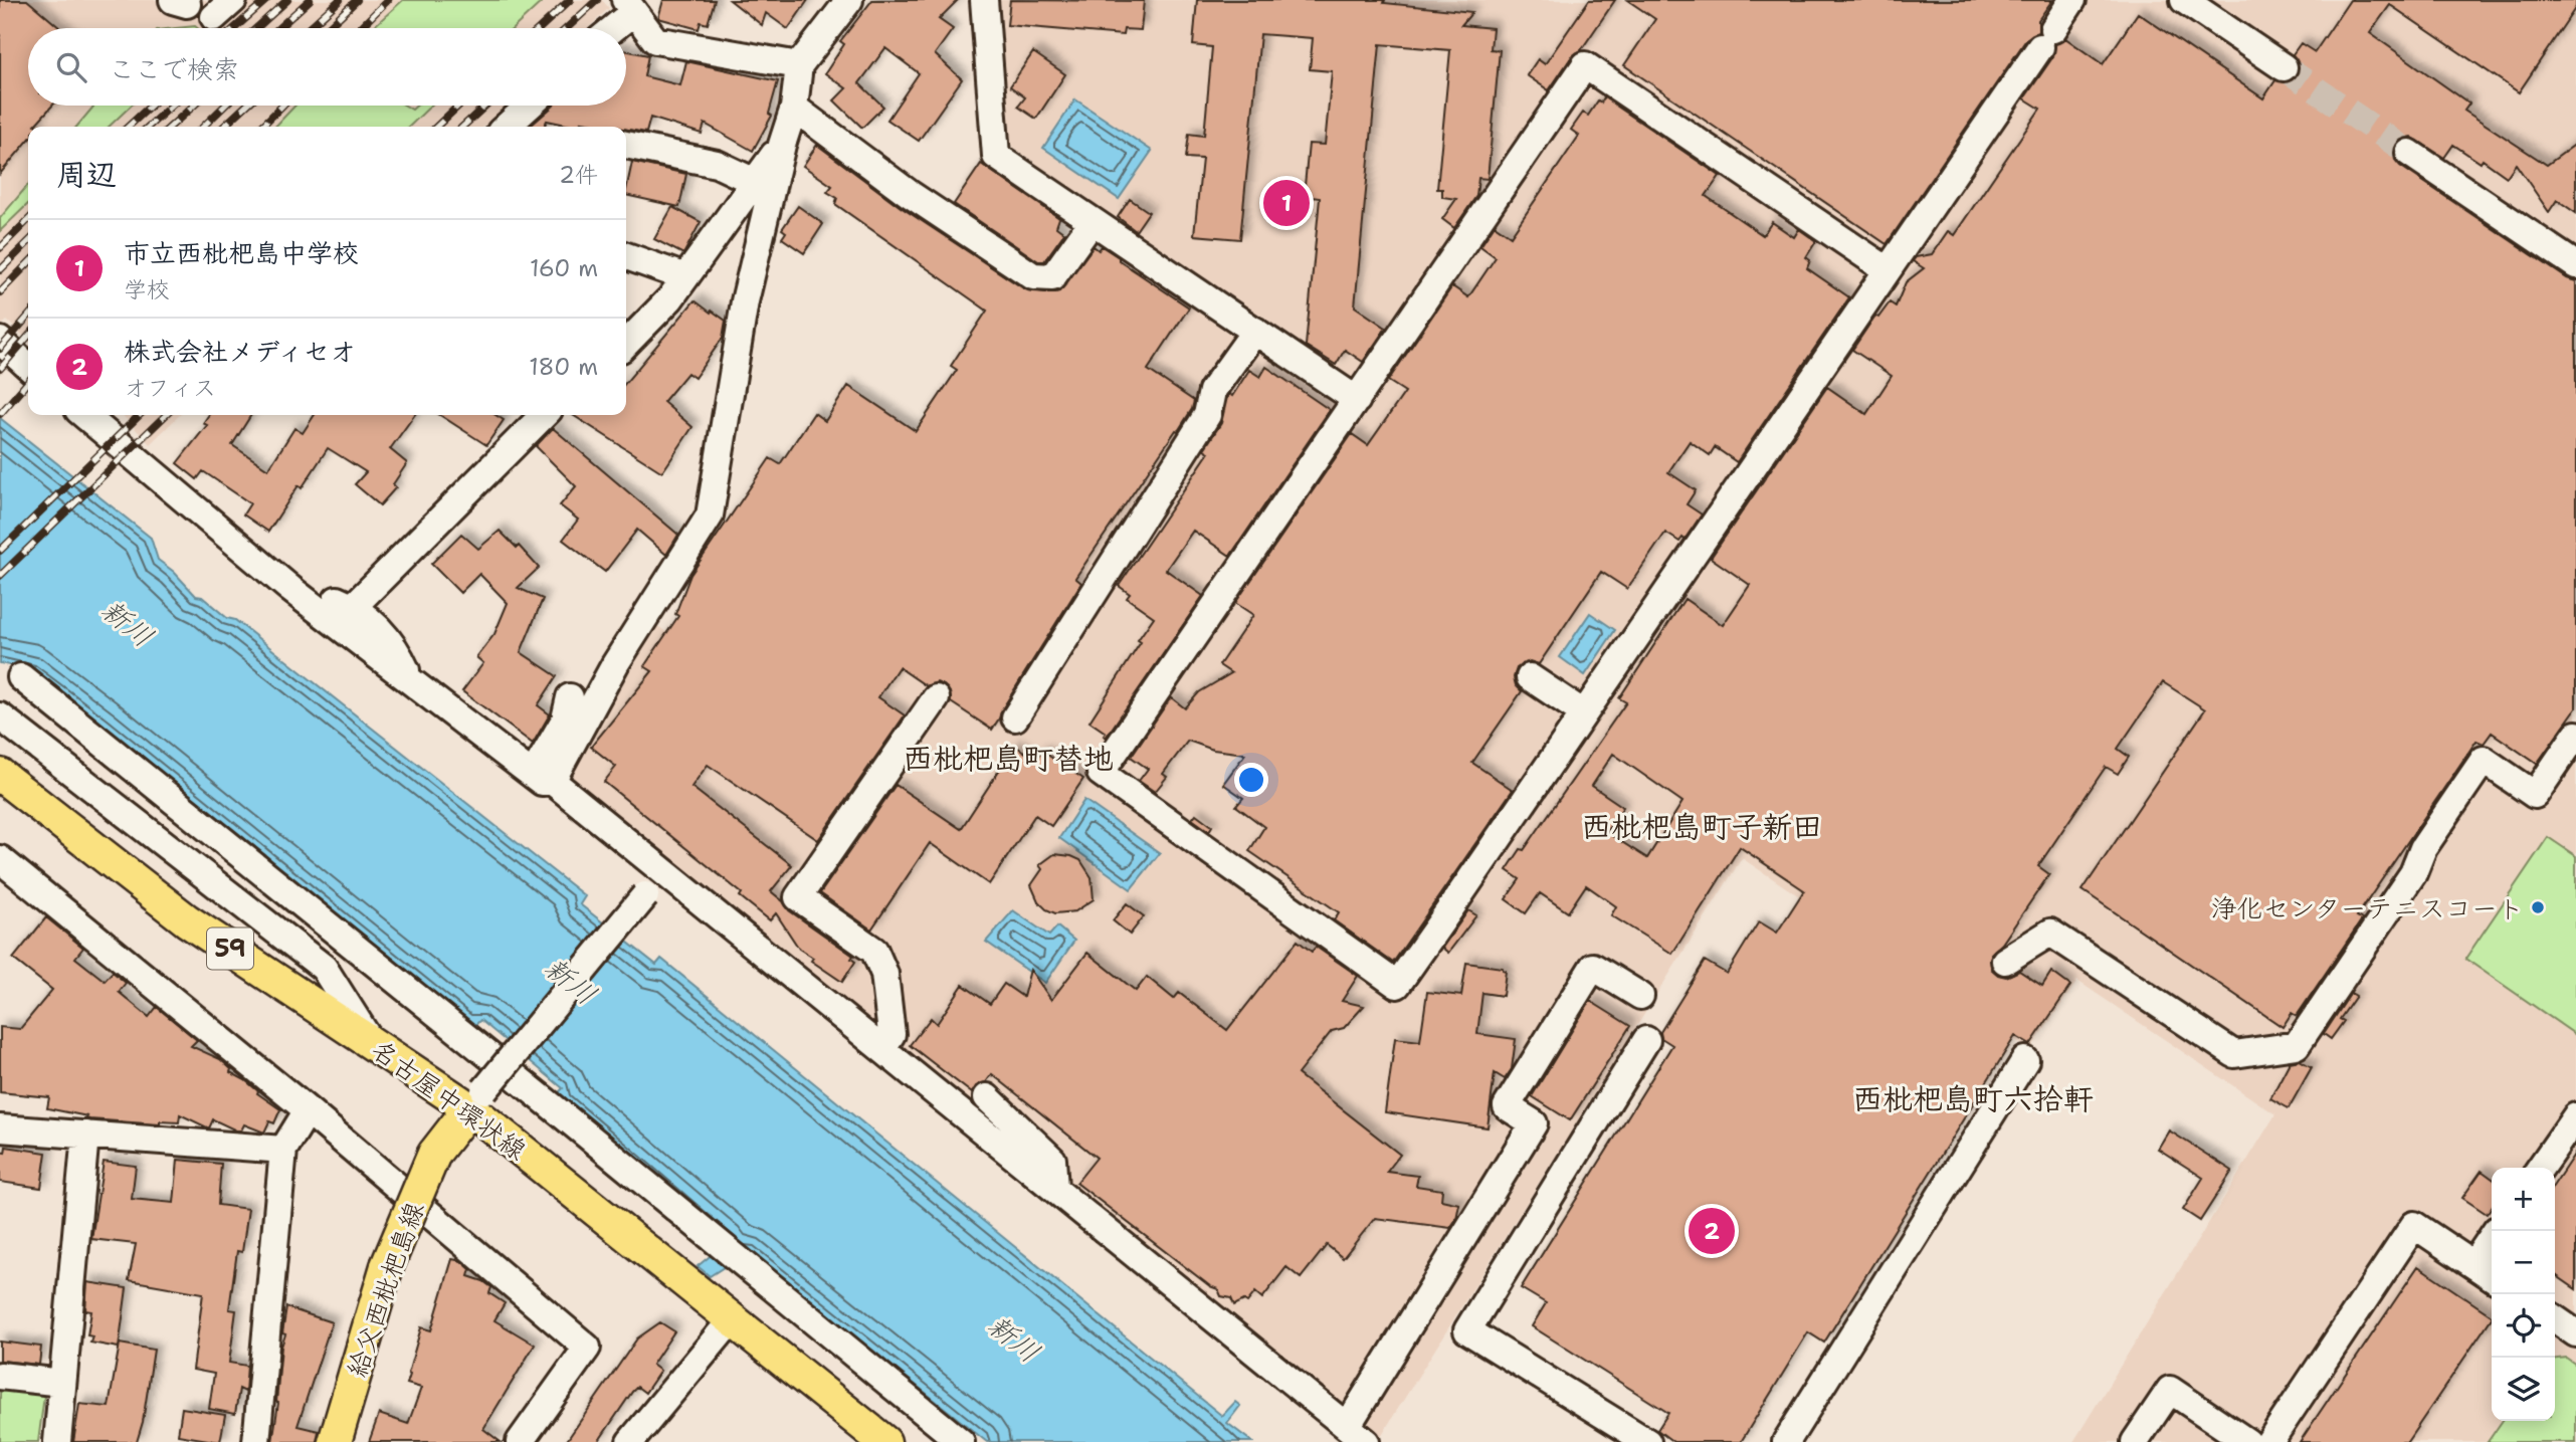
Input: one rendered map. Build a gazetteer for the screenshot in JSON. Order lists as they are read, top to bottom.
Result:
{
  "streets": {
    "main road": ["59", "名古屋中環状線", "給父西枇杷島線"]
  },
  "crossings": [
    ["名古屋中環状線", "給父西枇杷島線"]
  ],
  "districts": ["西枇杷島町替地", "西枇杷島町子新田", "西枇杷島町六拾軒"],
  "water": ["新川"],
  "places": ["浄化センターテニスコート"],
  "page": {
    "search": "ここで検索",
    "heading": ["周辺", "2件"],
    "pins": ["1", "2"],
    "list": [
      {
        "mark": "1",
        "name": "市立西枇杷島中学校",
        "note": "学校",
        "value": "160 m"
      },
      {
        "mark": "2",
        "name": "株式会社メディセオ",
        "note": "オフィス",
        "value": "180 m"
      }
    ],
    "map_buttons": ["+", "−"]
  }
}
